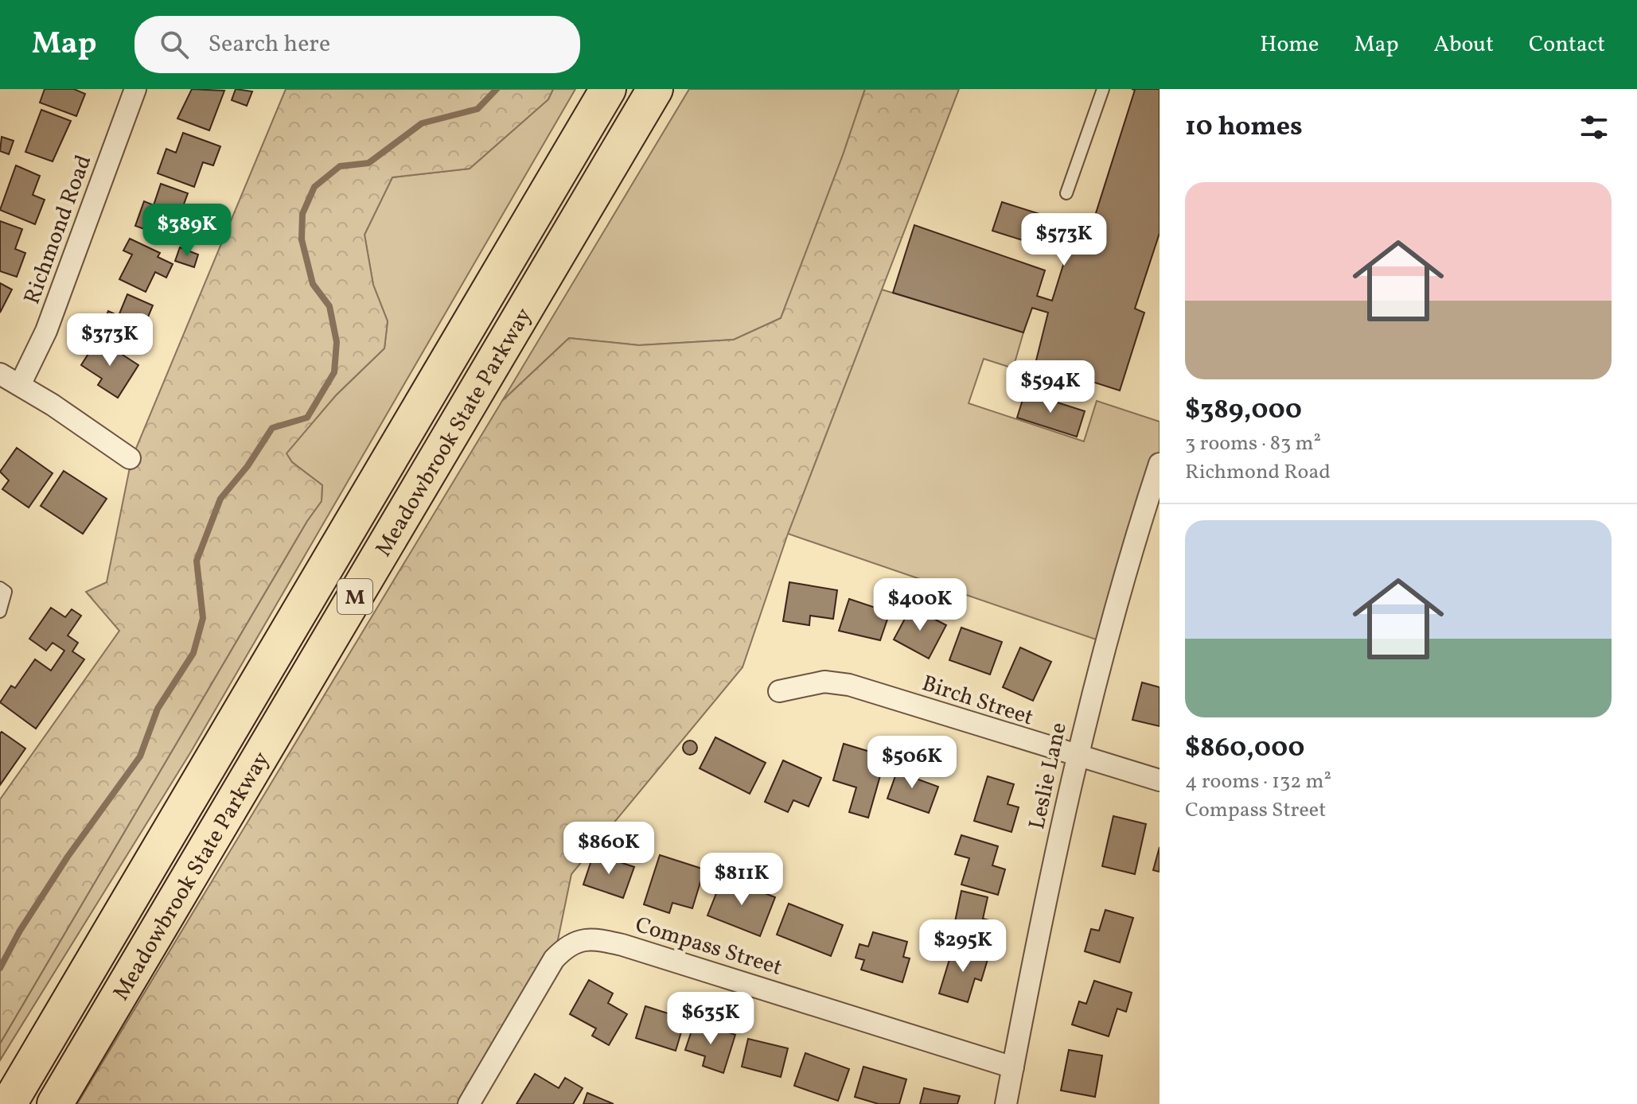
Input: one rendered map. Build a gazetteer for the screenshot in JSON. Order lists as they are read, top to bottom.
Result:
{
  "streets": {
    "highway": ["Meadowbrook State Parkway", "M"],
    "street": [
      "Richmond Road",
      "Birch Street",
      "Leslie Lane",
      "Compass Street"
    ]
  },
  "crossings": [
    ["Birch Street", "Leslie Lane"],
    ["Leslie Lane", "Compass Street"]
  ],
  "page": {
    "header": "Map",
    "search": "Search here",
    "nav": [
      "Home",
      "Map",
      "About",
      "Contact"
    ],
    "heading": "10 homes",
    "list": [
      {
        "name": "$389,000",
        "note": "3 rooms · 83 m² · Richmond Road"
      },
      {
        "name": "$860,000",
        "note": "4 rooms · 132 m² · Compass Street"
      }
    ],
    "price": [
      "$389K",
      "$573K",
      "$373K",
      "$594K",
      "$400K",
      "$506K",
      "$860K",
      "$811K",
      "$295K",
      "$635K"
    ]
  }
}
